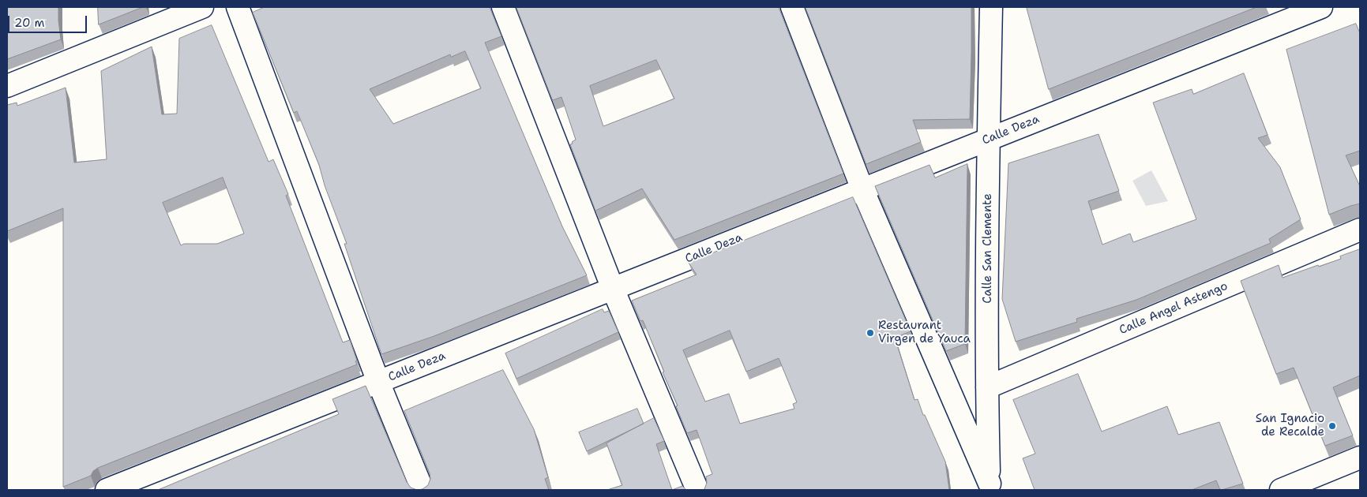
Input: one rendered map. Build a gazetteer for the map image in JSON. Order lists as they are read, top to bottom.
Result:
{
  "streets": {
    "street": ["Calle Deza", "Calle San Clemente", "Calle Angel Astengo"]
  },
  "crossings": [
    ["Calle Deza", "Calle San Clemente"],
    ["Calle San Clemente", "Calle Angel Astengo"]
  ],
  "places": ["Restaurant Virgen de Yauca", "San Ignacio de Recalde"],
  "scale_bar": "20 m"
}
